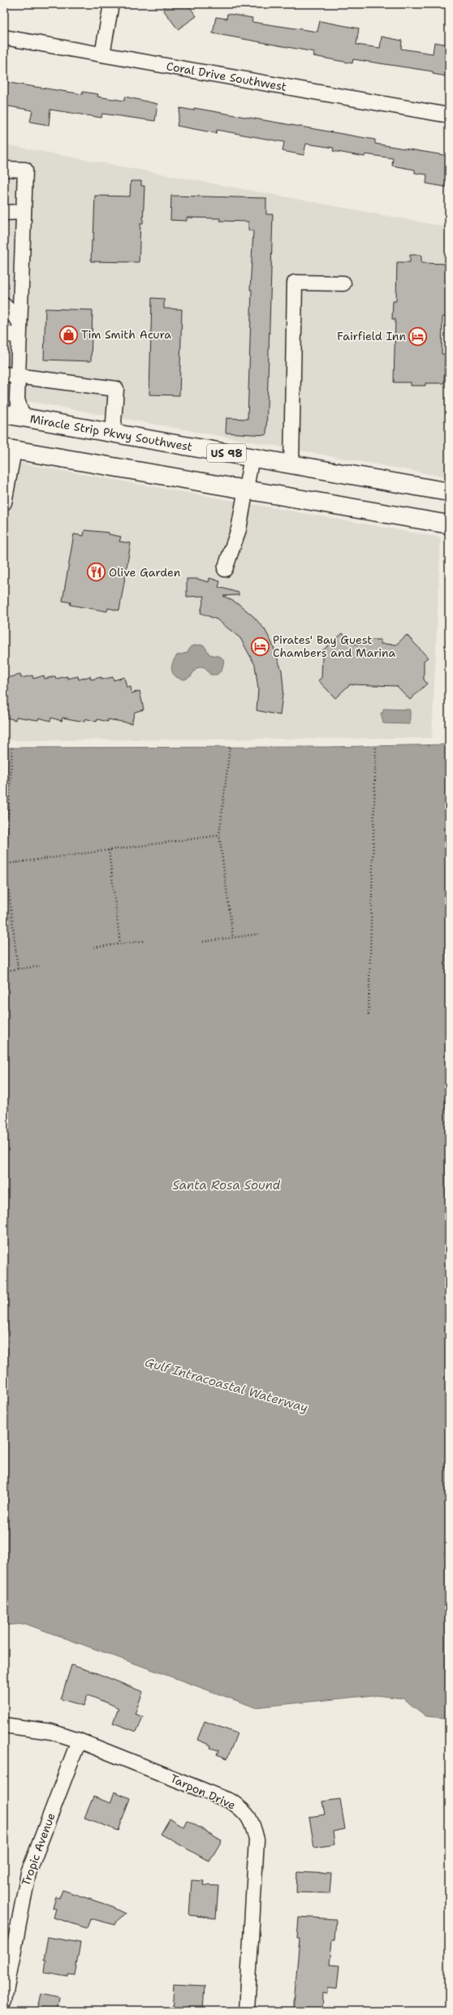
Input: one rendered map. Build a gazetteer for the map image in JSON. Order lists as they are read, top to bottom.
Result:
{
  "streets": {
    "highway": ["Miracle Strip Pkwy Southwest", "US 98"],
    "street": ["Coral Drive Southwest", "Tarpon Drive", "Tropic Avenue"]
  },
  "crossings": [
    ["Tarpon Drive", "Tropic Avenue"]
  ],
  "water": ["Santa Rosa Sound", "Gulf Intracoastal Waterway"],
  "places": {
    "shop": ["Tim Smith Acura"],
    "hotel": ["Fairfield Inn", "Pirates' Bay Guest Chambers and Marina"],
    "restaurant": ["Olive Garden"]
  }
}
